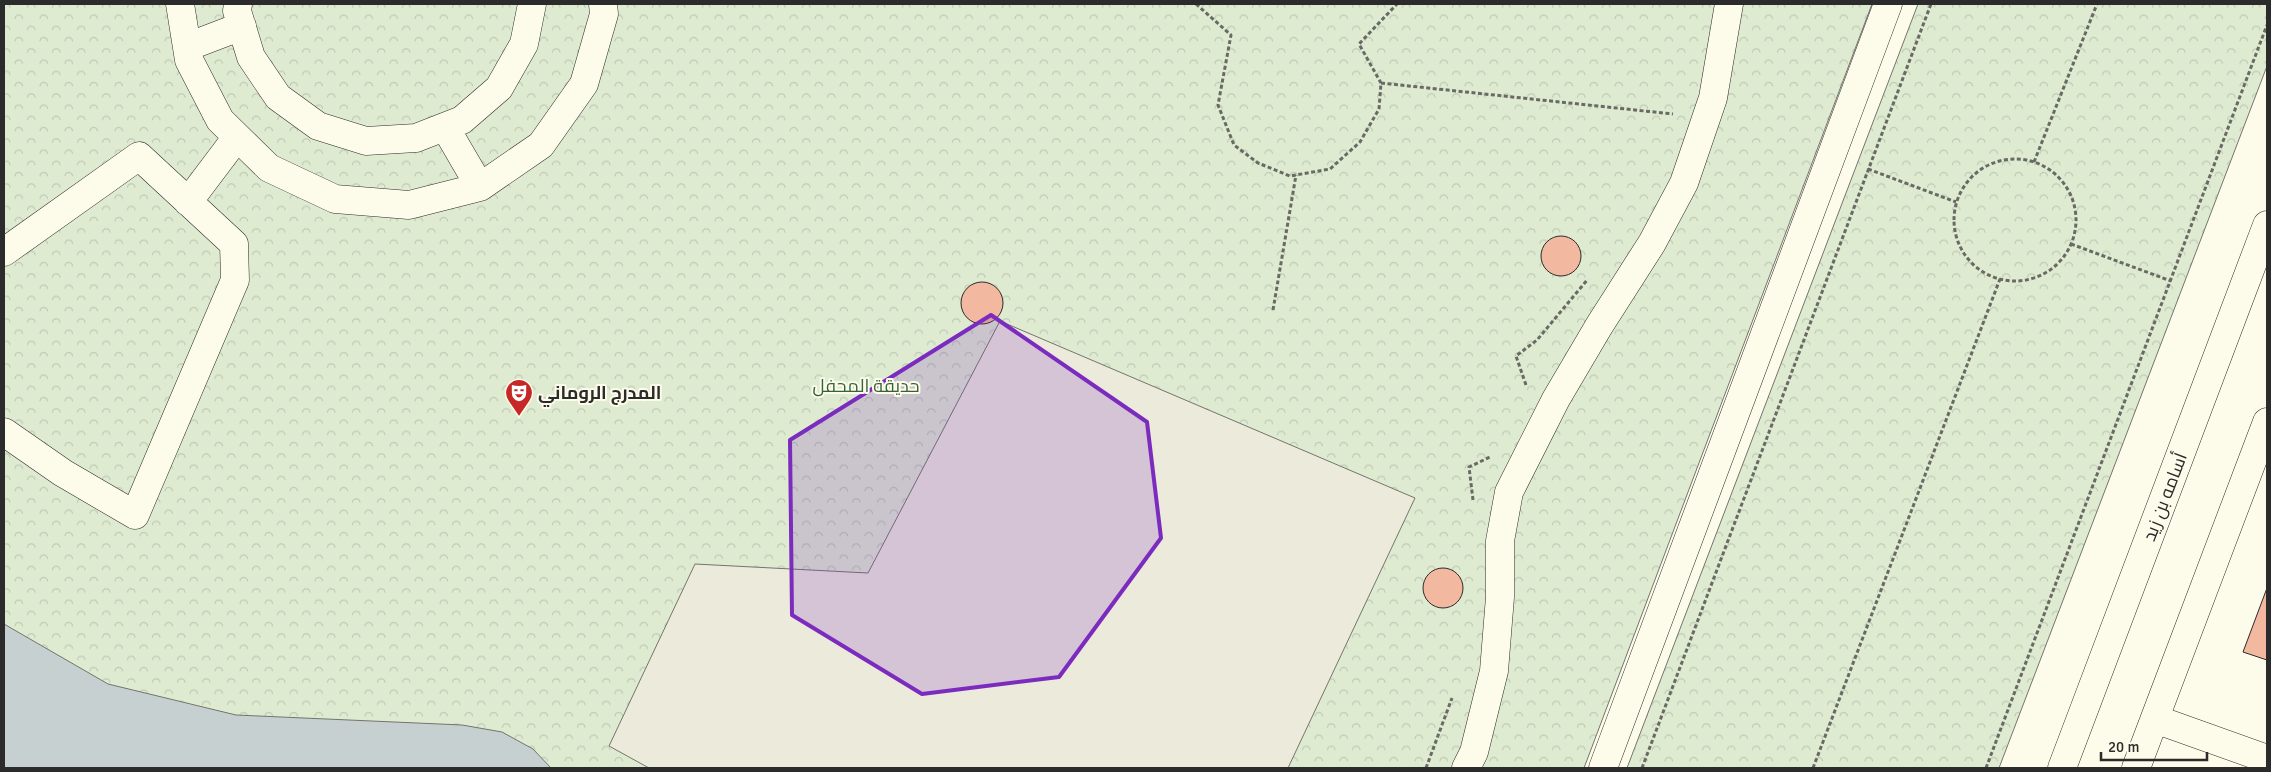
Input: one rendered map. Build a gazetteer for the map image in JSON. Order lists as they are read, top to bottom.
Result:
{
  "streets": {
    "street": ["أسامه بن زيد"]
  },
  "parks": ["حديقة المحفل"],
  "places": {
    "theatre": ["المدرج الروماني"]
  },
  "scale_bar": "20 m"
}
